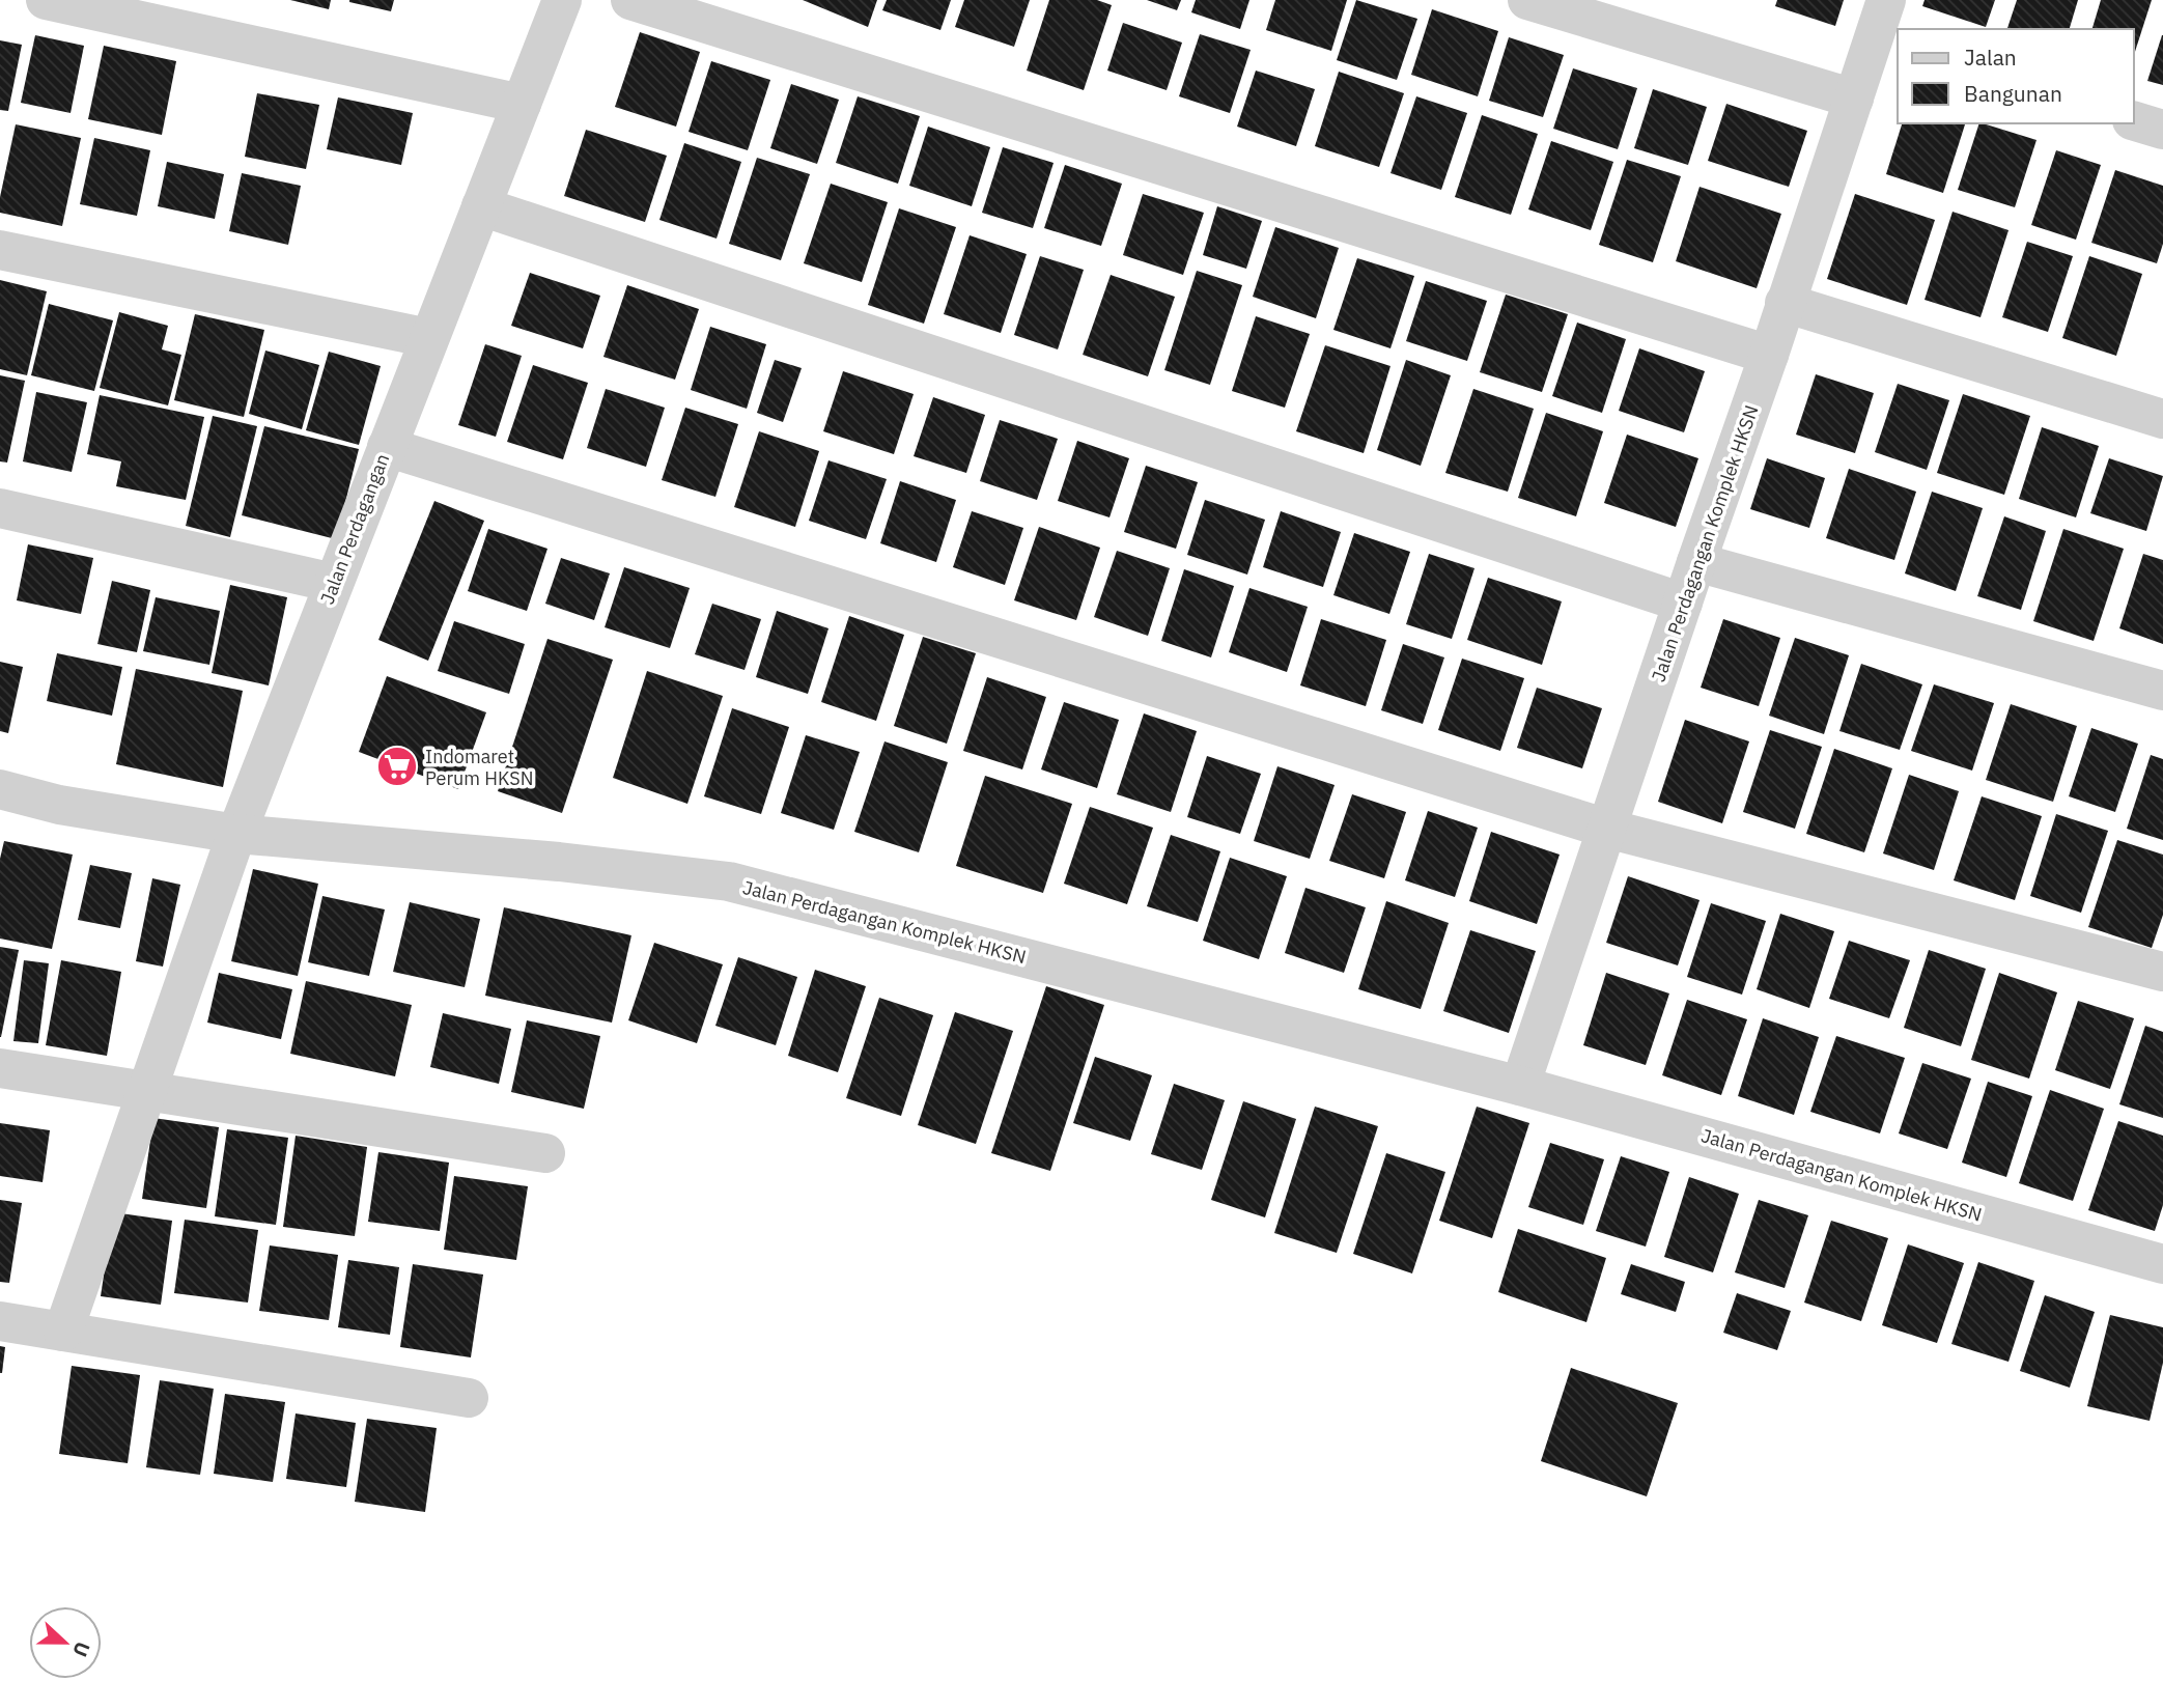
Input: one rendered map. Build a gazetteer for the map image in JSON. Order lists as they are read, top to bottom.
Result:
{
  "streets": {
    "street": ["Jalan Perdagangan", "Jalan Perdagangan Komplek HKSN"]
  },
  "crossings": [
    ["Jalan Perdagangan", "Jalan Perdagangan Komplek HKSN"]
  ],
  "places": {
    "supermarket": ["Indomaret Perum HKSN"]
  },
  "legend": ["Jalan", "Bangunan"],
  "north": "right"
}
